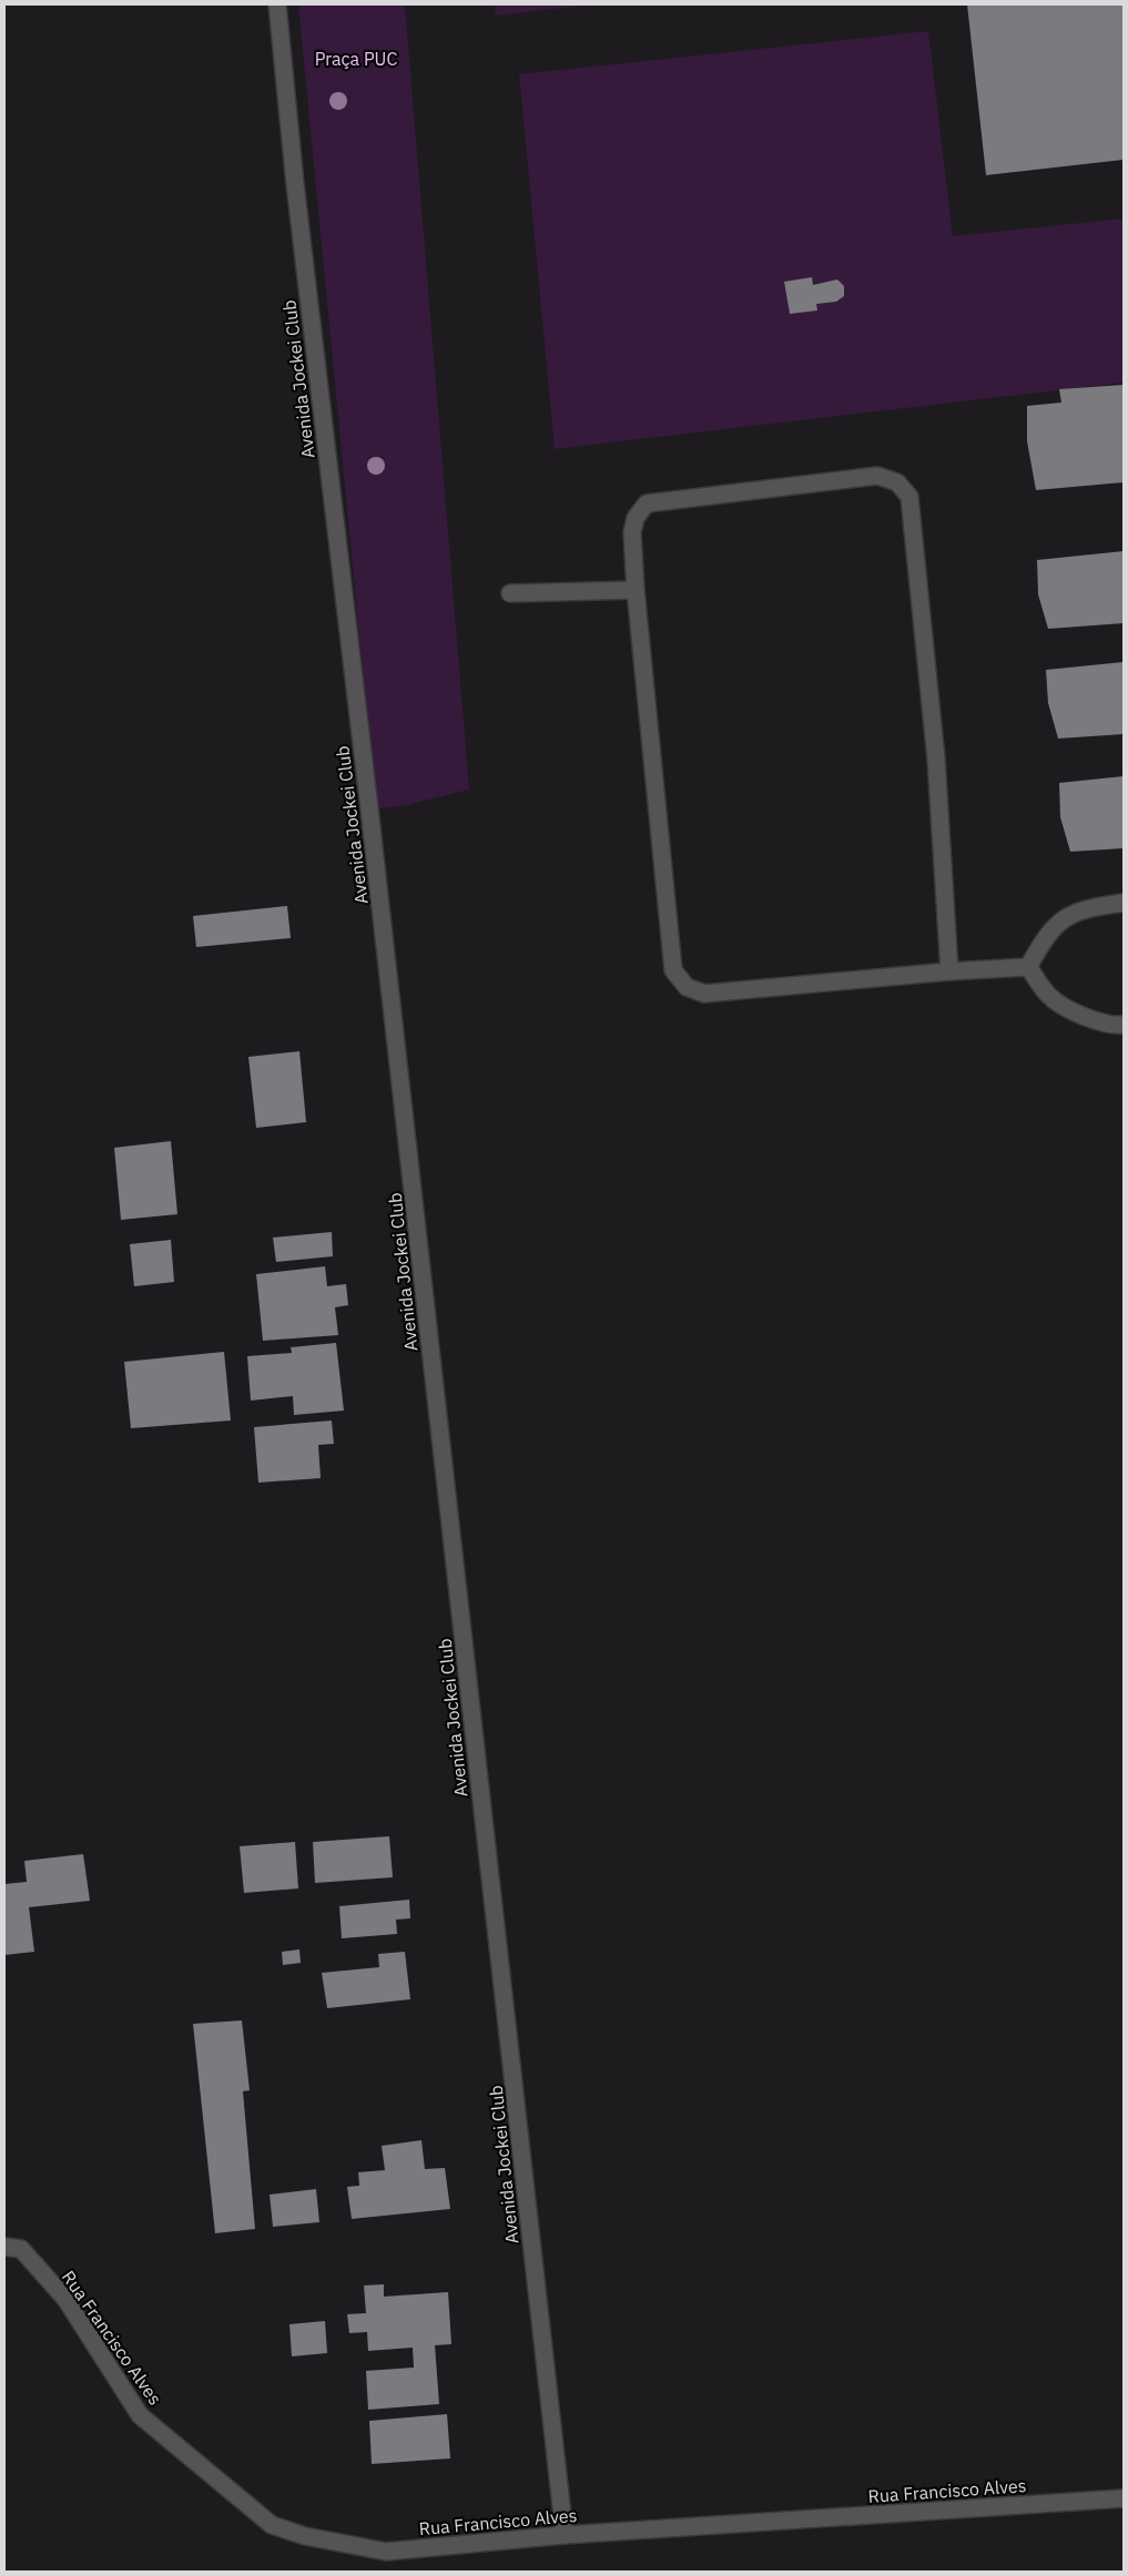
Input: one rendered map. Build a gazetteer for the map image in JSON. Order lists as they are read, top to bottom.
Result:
{
  "streets": {
    "street": ["Avenida Jockei Club", "Rua Francisco Alves"]
  },
  "crossings": [
    ["Avenida Jockei Club", "Rua Francisco Alves"]
  ],
  "parks": ["Praça PUC"]
}
